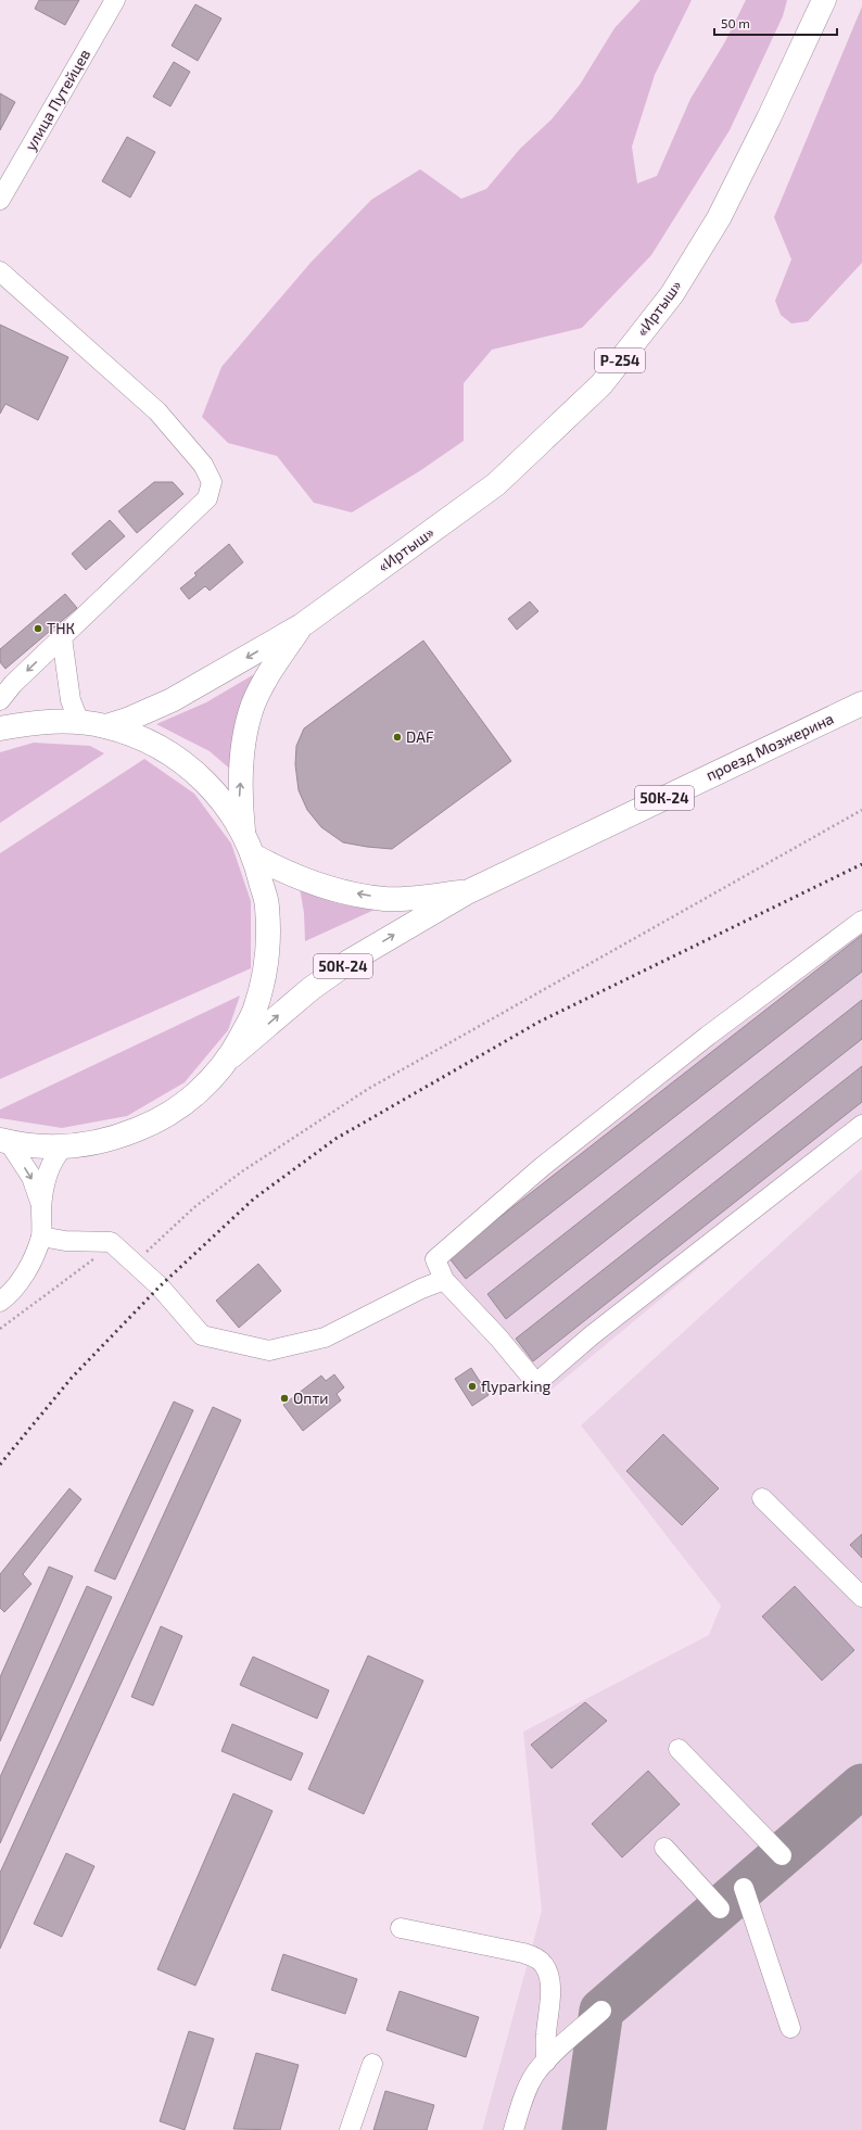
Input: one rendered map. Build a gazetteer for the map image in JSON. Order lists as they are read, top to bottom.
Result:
{
  "streets": {
    "main road": [
      "«Иртыш»",
      "Р-254",
      "проезд Мозжерина",
      "50К-24"
    ],
    "street": ["улица Путейцев"]
  },
  "crossings": [
    ["проезд Мозжерина", "50К-24"]
  ],
  "places": [
    "ТНК",
    "DAF",
    "flyparking",
    "Опти"
  ],
  "scale_bar": "50 m"
}
